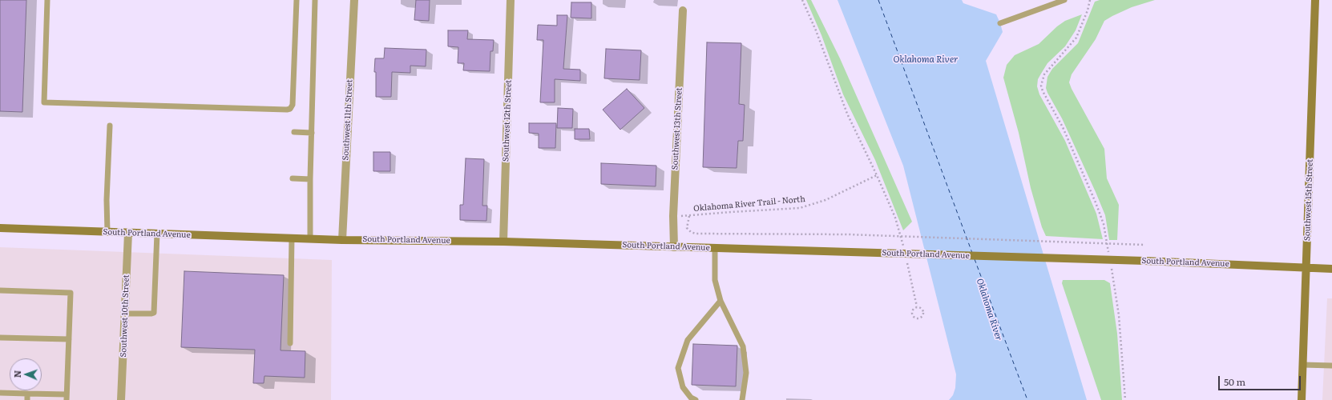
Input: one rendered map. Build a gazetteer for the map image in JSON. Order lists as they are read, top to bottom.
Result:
{
  "streets": {
    "main road": ["Southwest 15th Street", "South Portland Avenue"],
    "street": [
      "Southwest 11th Street",
      "Southwest 12th Street",
      "Southwest 13th Street",
      "Southwest 10th Street"
    ],
    "path": ["Oklahoma River Trail - North"]
  },
  "crossings": [
    ["Southwest 11th Street", "South Portland Avenue"],
    ["Southwest 12th Street", "South Portland Avenue"],
    ["Southwest 13th Street", "Oklahoma River Trail - North"],
    ["Southwest 13th Street", "South Portland Avenue"],
    ["Southwest 15th Street", "South Portland Avenue"],
    ["South Portland Avenue", "Southwest 10th Street"]
  ],
  "water": ["Oklahoma River"],
  "scale_bar": "50 m",
  "north": "left"
}
